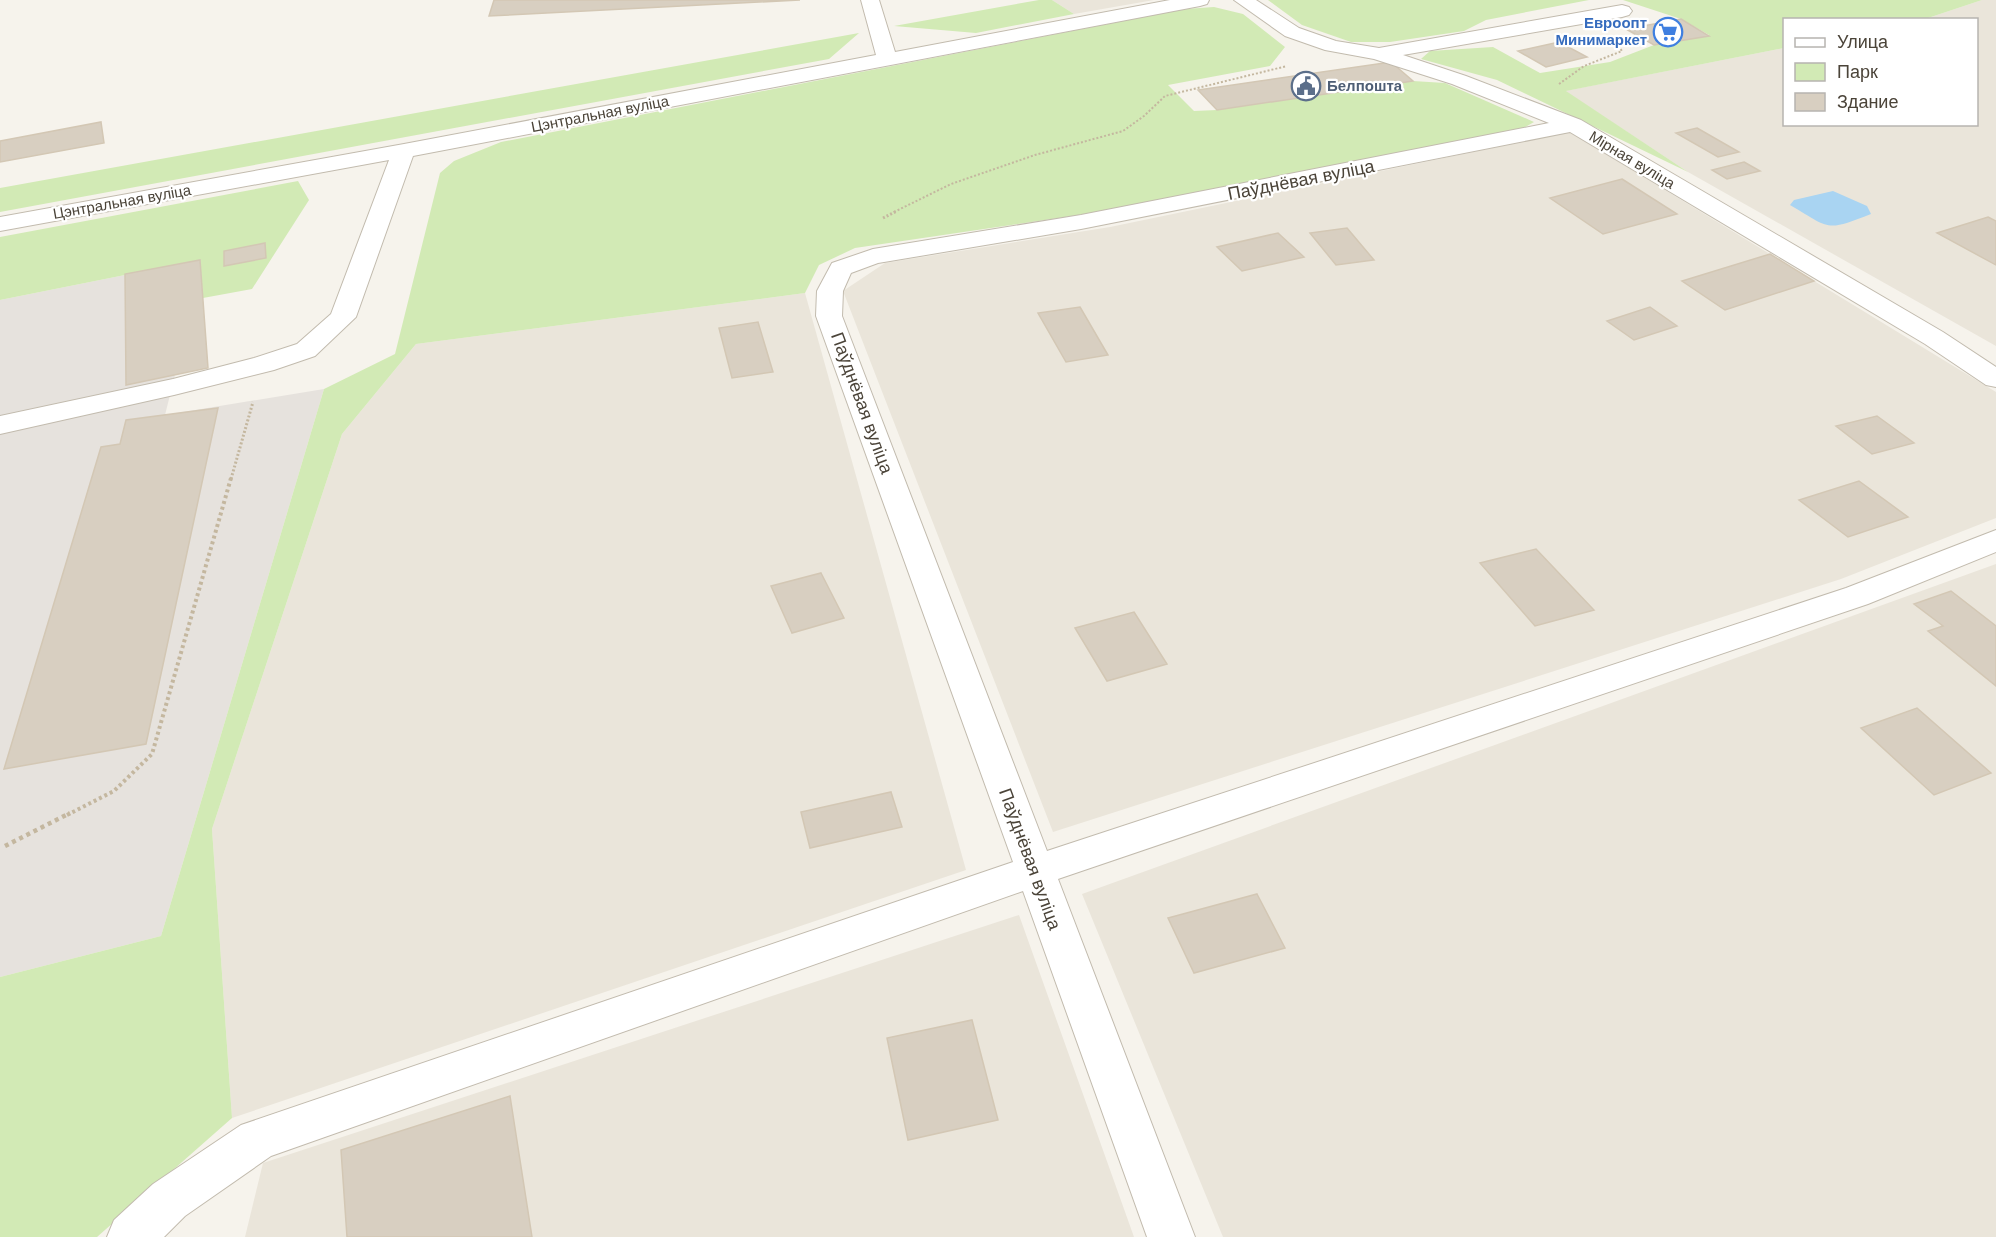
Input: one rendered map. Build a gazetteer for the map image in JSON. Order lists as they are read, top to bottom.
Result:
{
  "streets": {
    "street": ["Цэнтральная вуліца", "Мірная вуліца", "Паўднёвая вуліца"]
  },
  "crossings": [
    ["Мірная вуліца", "Паўднёвая вуліца"]
  ],
  "places": {
    "supermarket": ["Евроопт Минимаркет"],
    "public building": ["Белпошта"]
  },
  "legend": ["Улица", "Парк", "Здание"]
}
